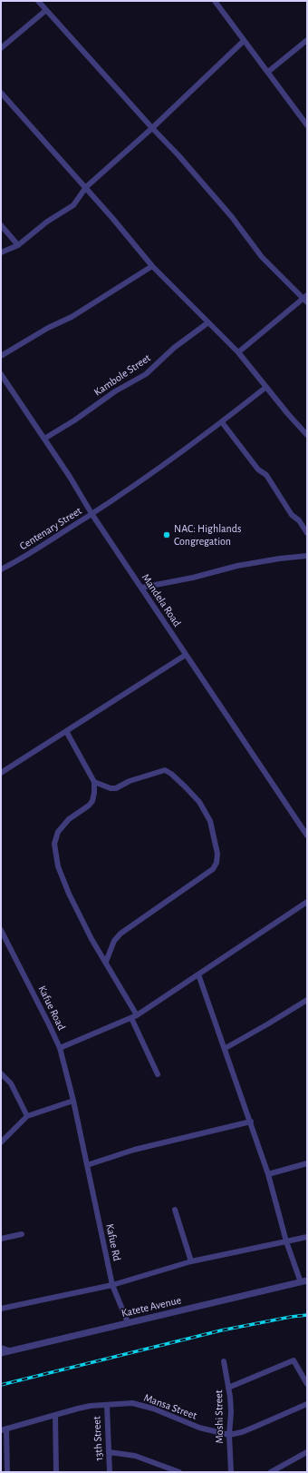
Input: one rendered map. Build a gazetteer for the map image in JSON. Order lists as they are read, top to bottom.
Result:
{
  "streets": {
    "street": [
      "Kambole Street",
      "Centenary Street",
      "Mandela Road",
      "Kafue Road",
      "Kafue Rd",
      "Katete Avenue",
      "Mansa Street",
      "Moshi Street",
      "13th Street"
    ]
  },
  "crossings": [
    ["Kambole Street", "Mandela Road"],
    ["Centenary Street", "Mandela Road"],
    ["Kafue Road", "Kafue Rd"],
    ["Kafue Rd", "Katete Avenue"],
    ["Mansa Street", "Moshi Street"],
    ["Mansa Street", "13th Street"]
  ],
  "places": ["NAC: Highlands Congregation"]
}
